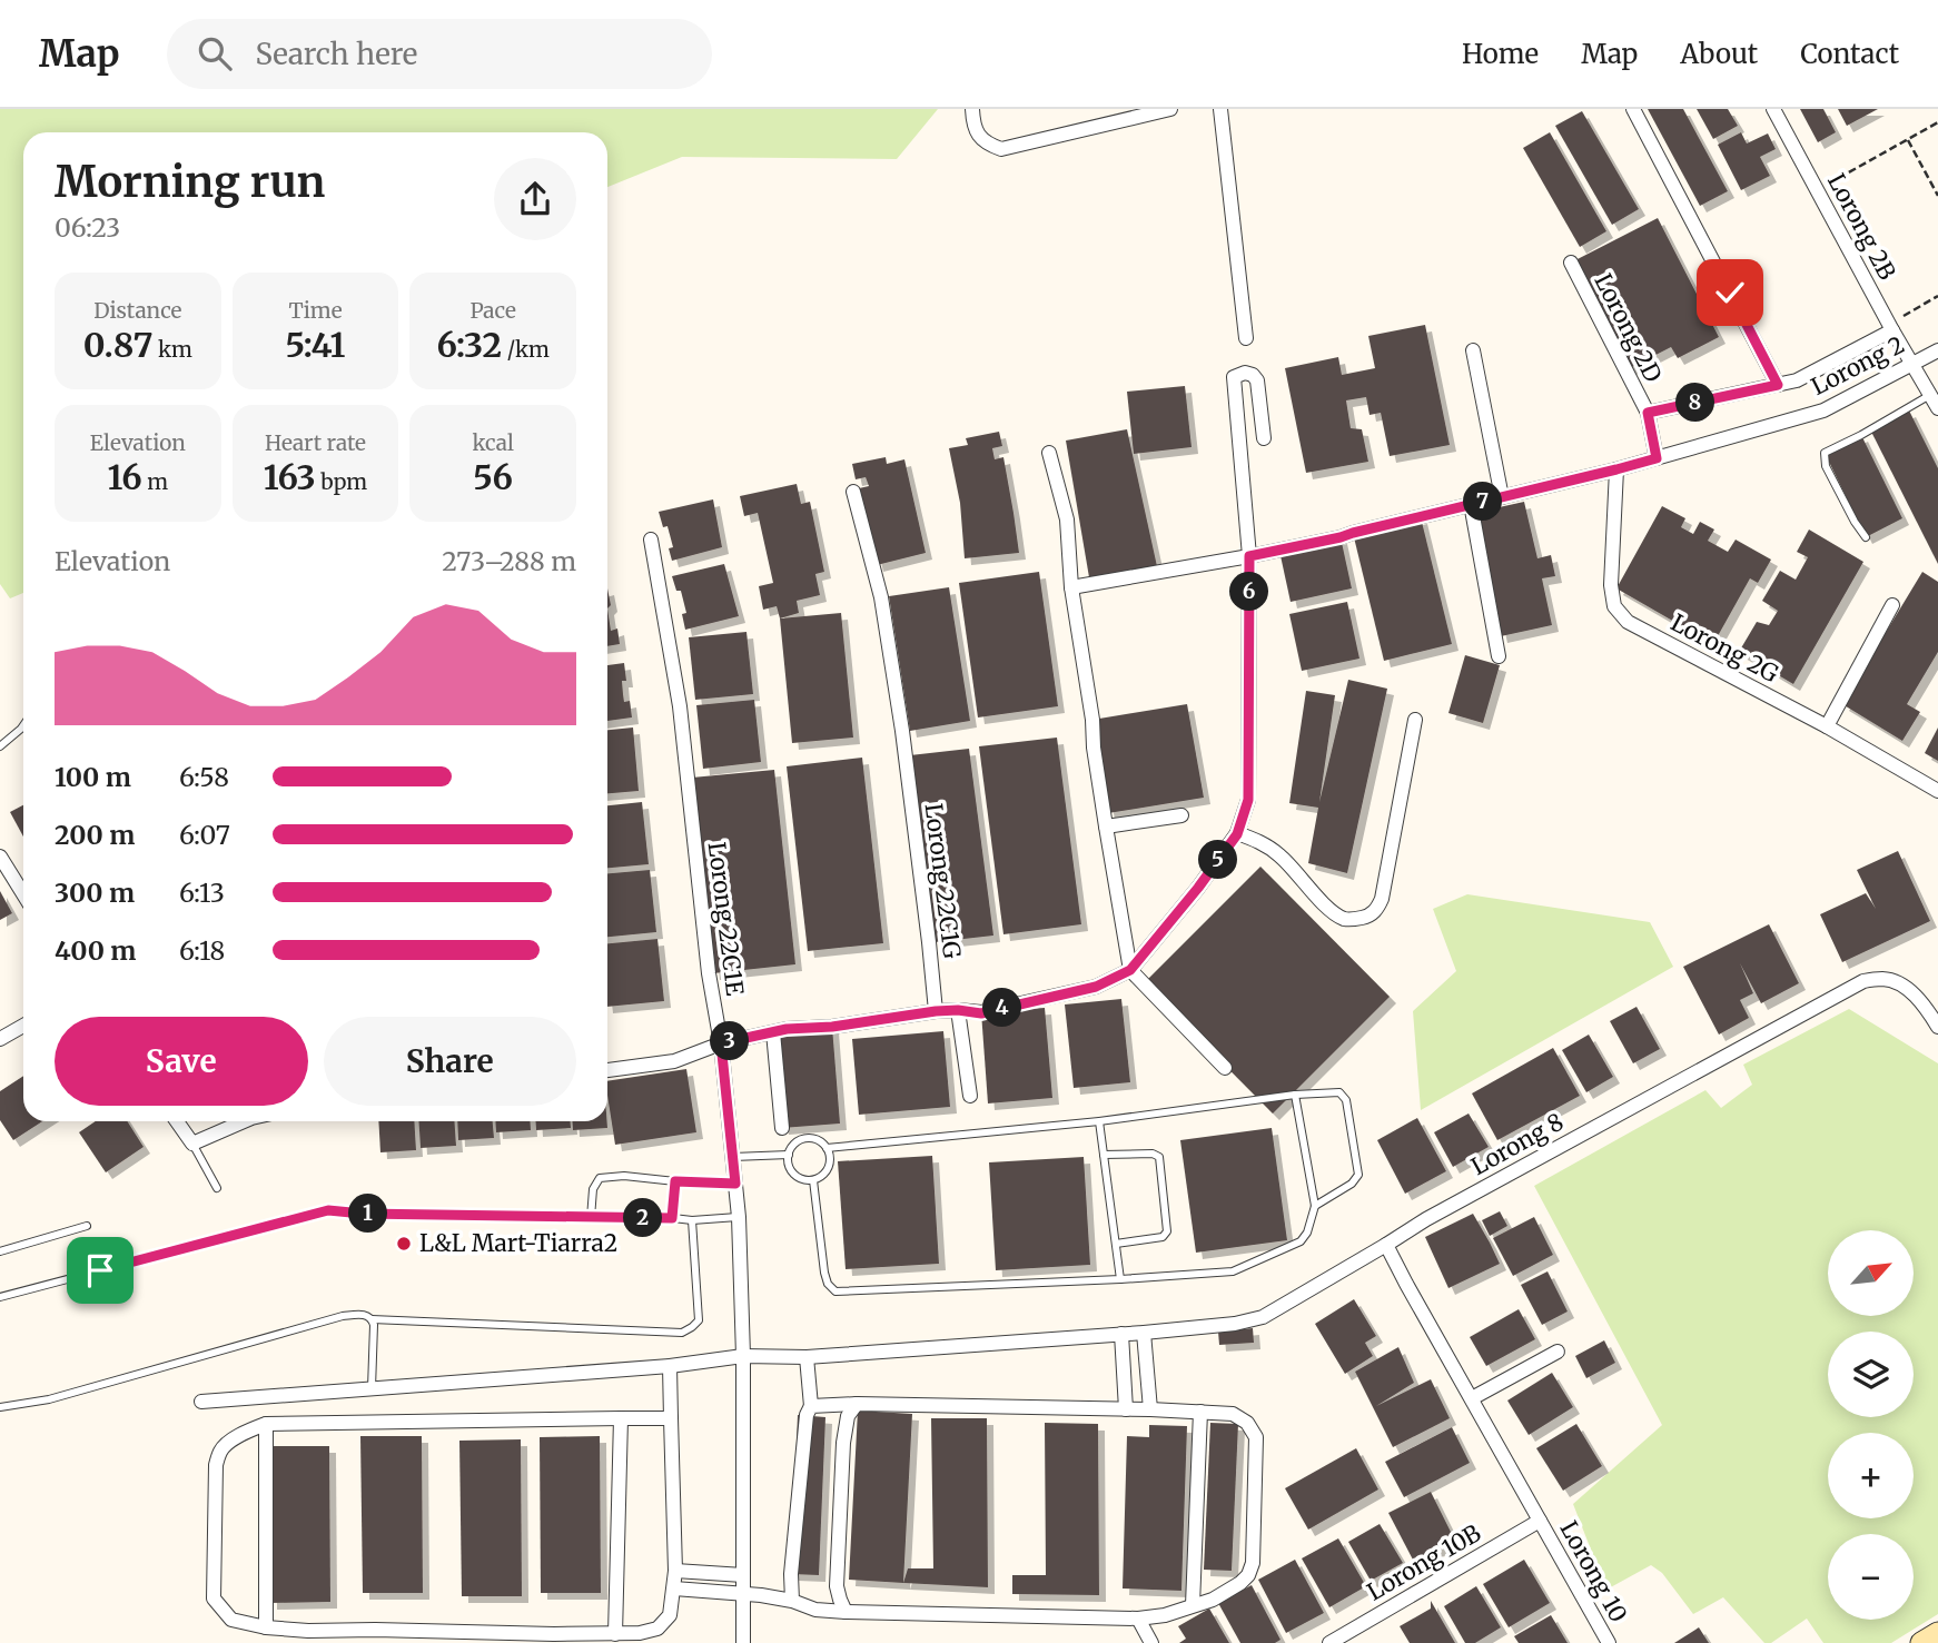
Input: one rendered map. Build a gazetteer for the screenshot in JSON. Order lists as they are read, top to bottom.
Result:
{
  "streets": {
    "street": [
      "Lorong 2B",
      "Lorong 2D",
      "Lorong 2",
      "Lorong 2G",
      "Lorong 22C1G",
      "Lorong 22C1E",
      "Lorong 8",
      "Lorong 10B",
      "Lorong 10"
    ]
  },
  "crossings": [
    ["Lorong 2B", "Lorong 2"],
    ["Lorong 2D", "Lorong 2"],
    ["Lorong 2", "Lorong 2G"],
    ["Lorong 22C1E", "Lorong 8"],
    ["Lorong 10B", "Lorong 10"]
  ],
  "places": ["L&L Mart-Tiarra2"],
  "north": "top right",
  "page": {
    "header": "Map",
    "search": "Search here",
    "nav": [
      "Home",
      "Map",
      "About",
      "Contact"
    ],
    "heading": ["Morning run", "06:23"],
    "stats": [
      ["Distance", "0.87 km"],
      ["Time", "5:41"],
      ["Pace", "6:32 /km"],
      ["Elevation", "16 m"],
      ["Heart rate", "163 bpm"],
      ["kcal", "56"]
    ],
    "pins": [
      "8",
      "7",
      "6",
      "5",
      "4",
      "3",
      "1",
      "2"
    ],
    "chart": ["Elevation", "273–288 m"],
    "list": [
      {
        "name": "100 m",
        "note": "6:58"
      },
      {
        "name": "200 m",
        "note": "6:07"
      },
      {
        "name": "300 m",
        "note": "6:13"
      },
      {
        "name": "400 m",
        "note": "6:18"
      }
    ],
    "buttons": ["Save", "Share"],
    "map_buttons": ["+", "−"]
  }
}
